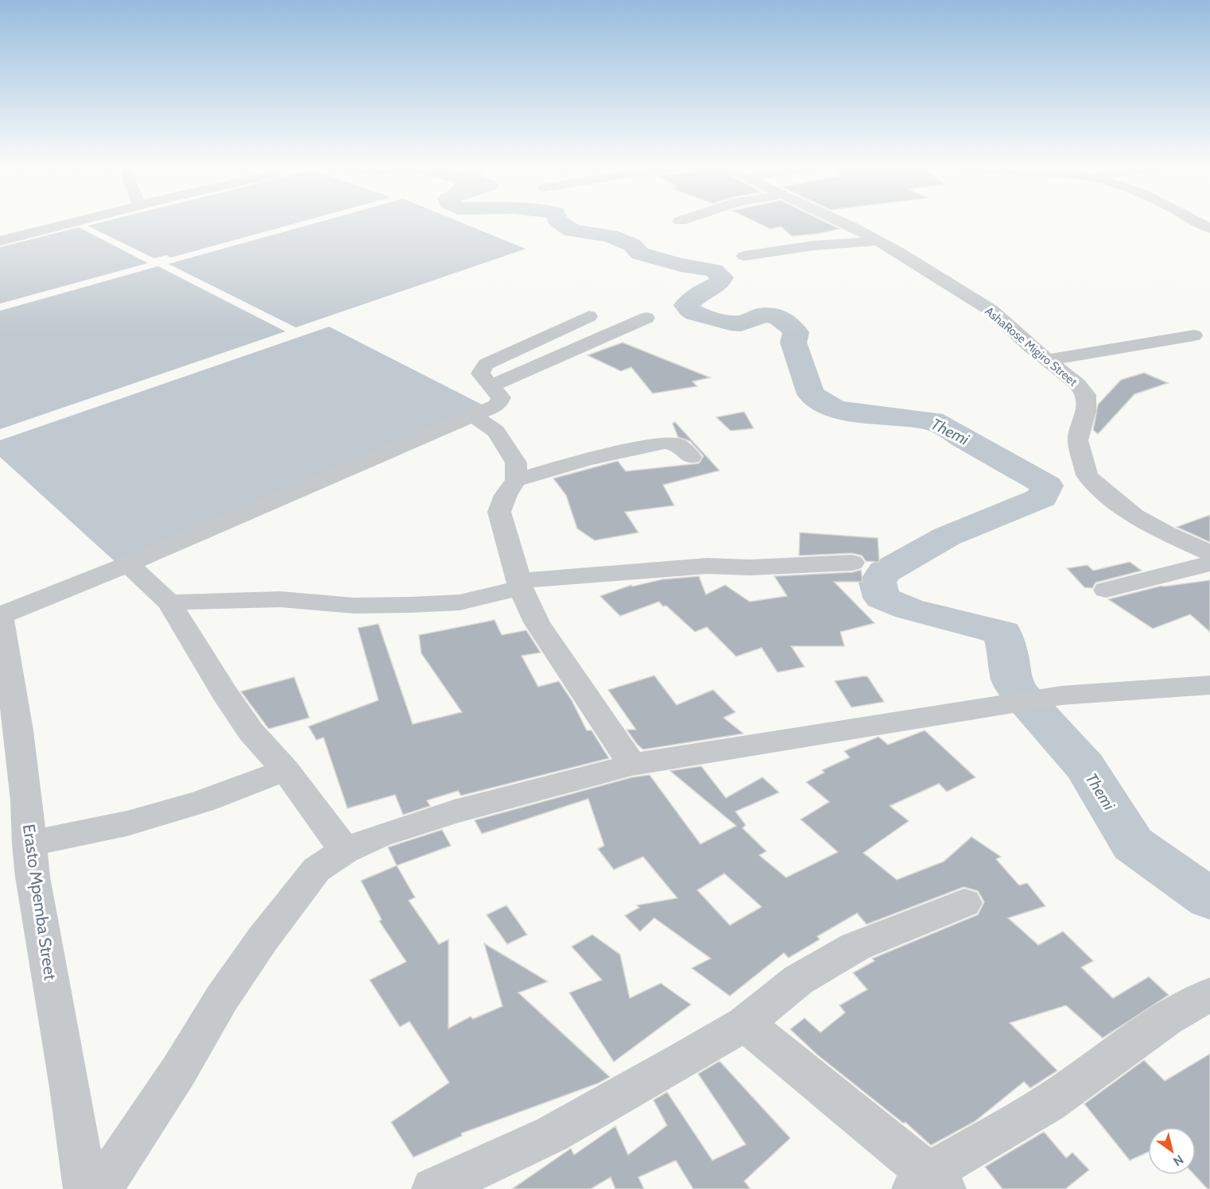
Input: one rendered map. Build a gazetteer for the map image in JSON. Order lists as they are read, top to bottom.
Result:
{
  "streets": {
    "street": ["AshaRose Migiro Street", "Erasto Mpemba Street"]
  },
  "water": ["Themi"],
  "north": "bottom right"
}
